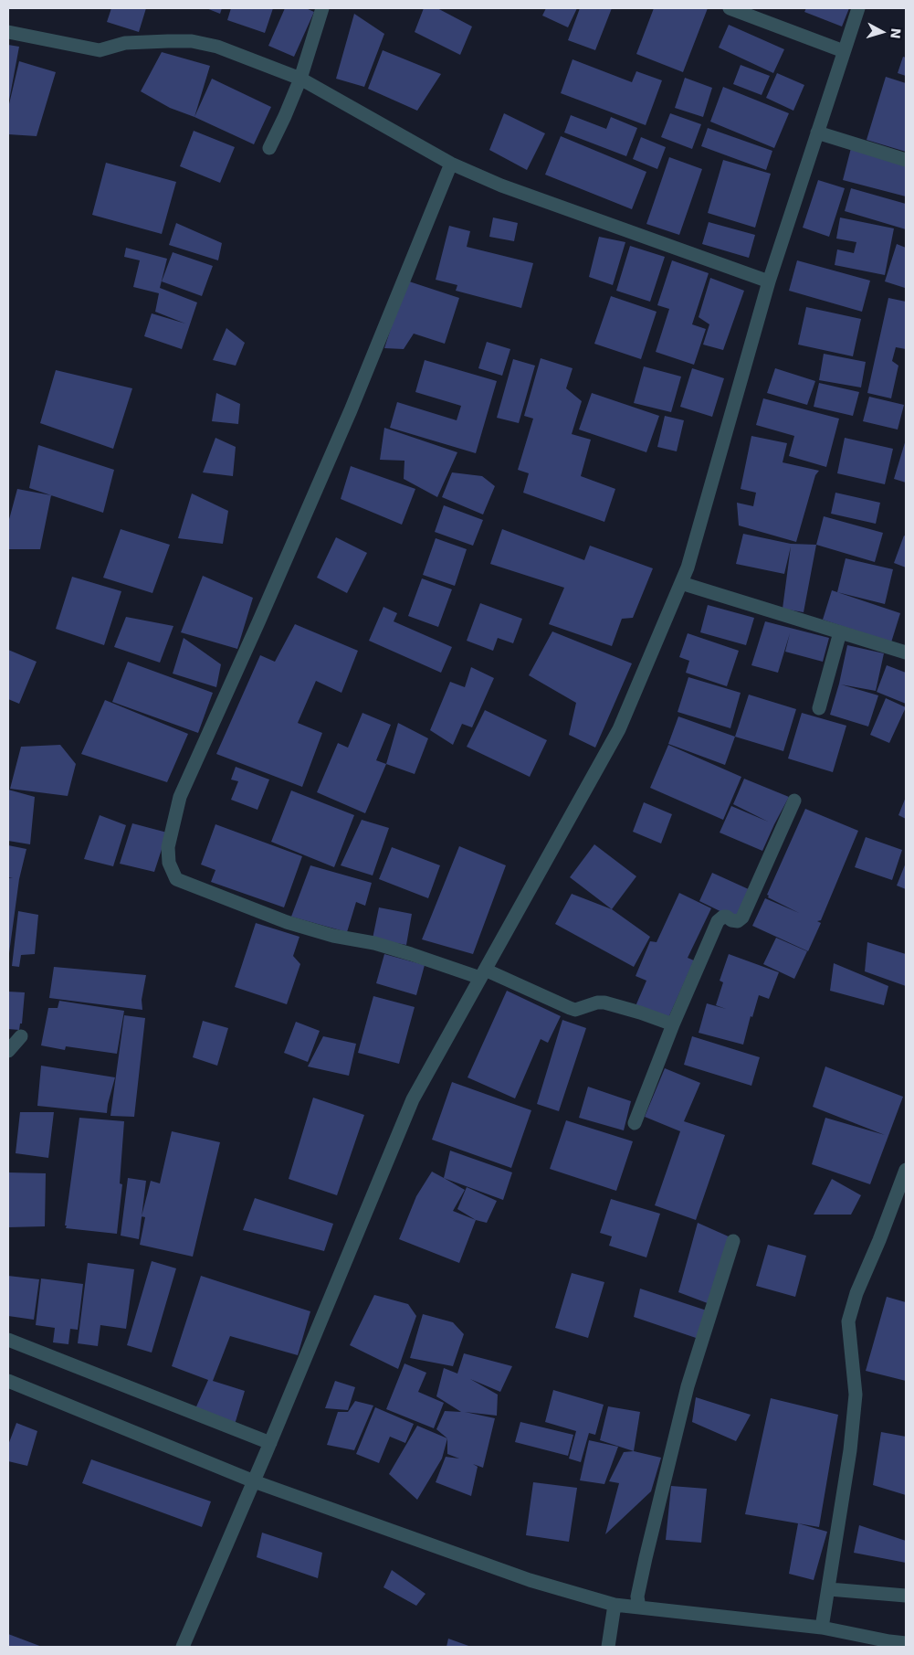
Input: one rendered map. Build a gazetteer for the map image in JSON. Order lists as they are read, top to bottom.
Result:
{
  "north": "right"
}
